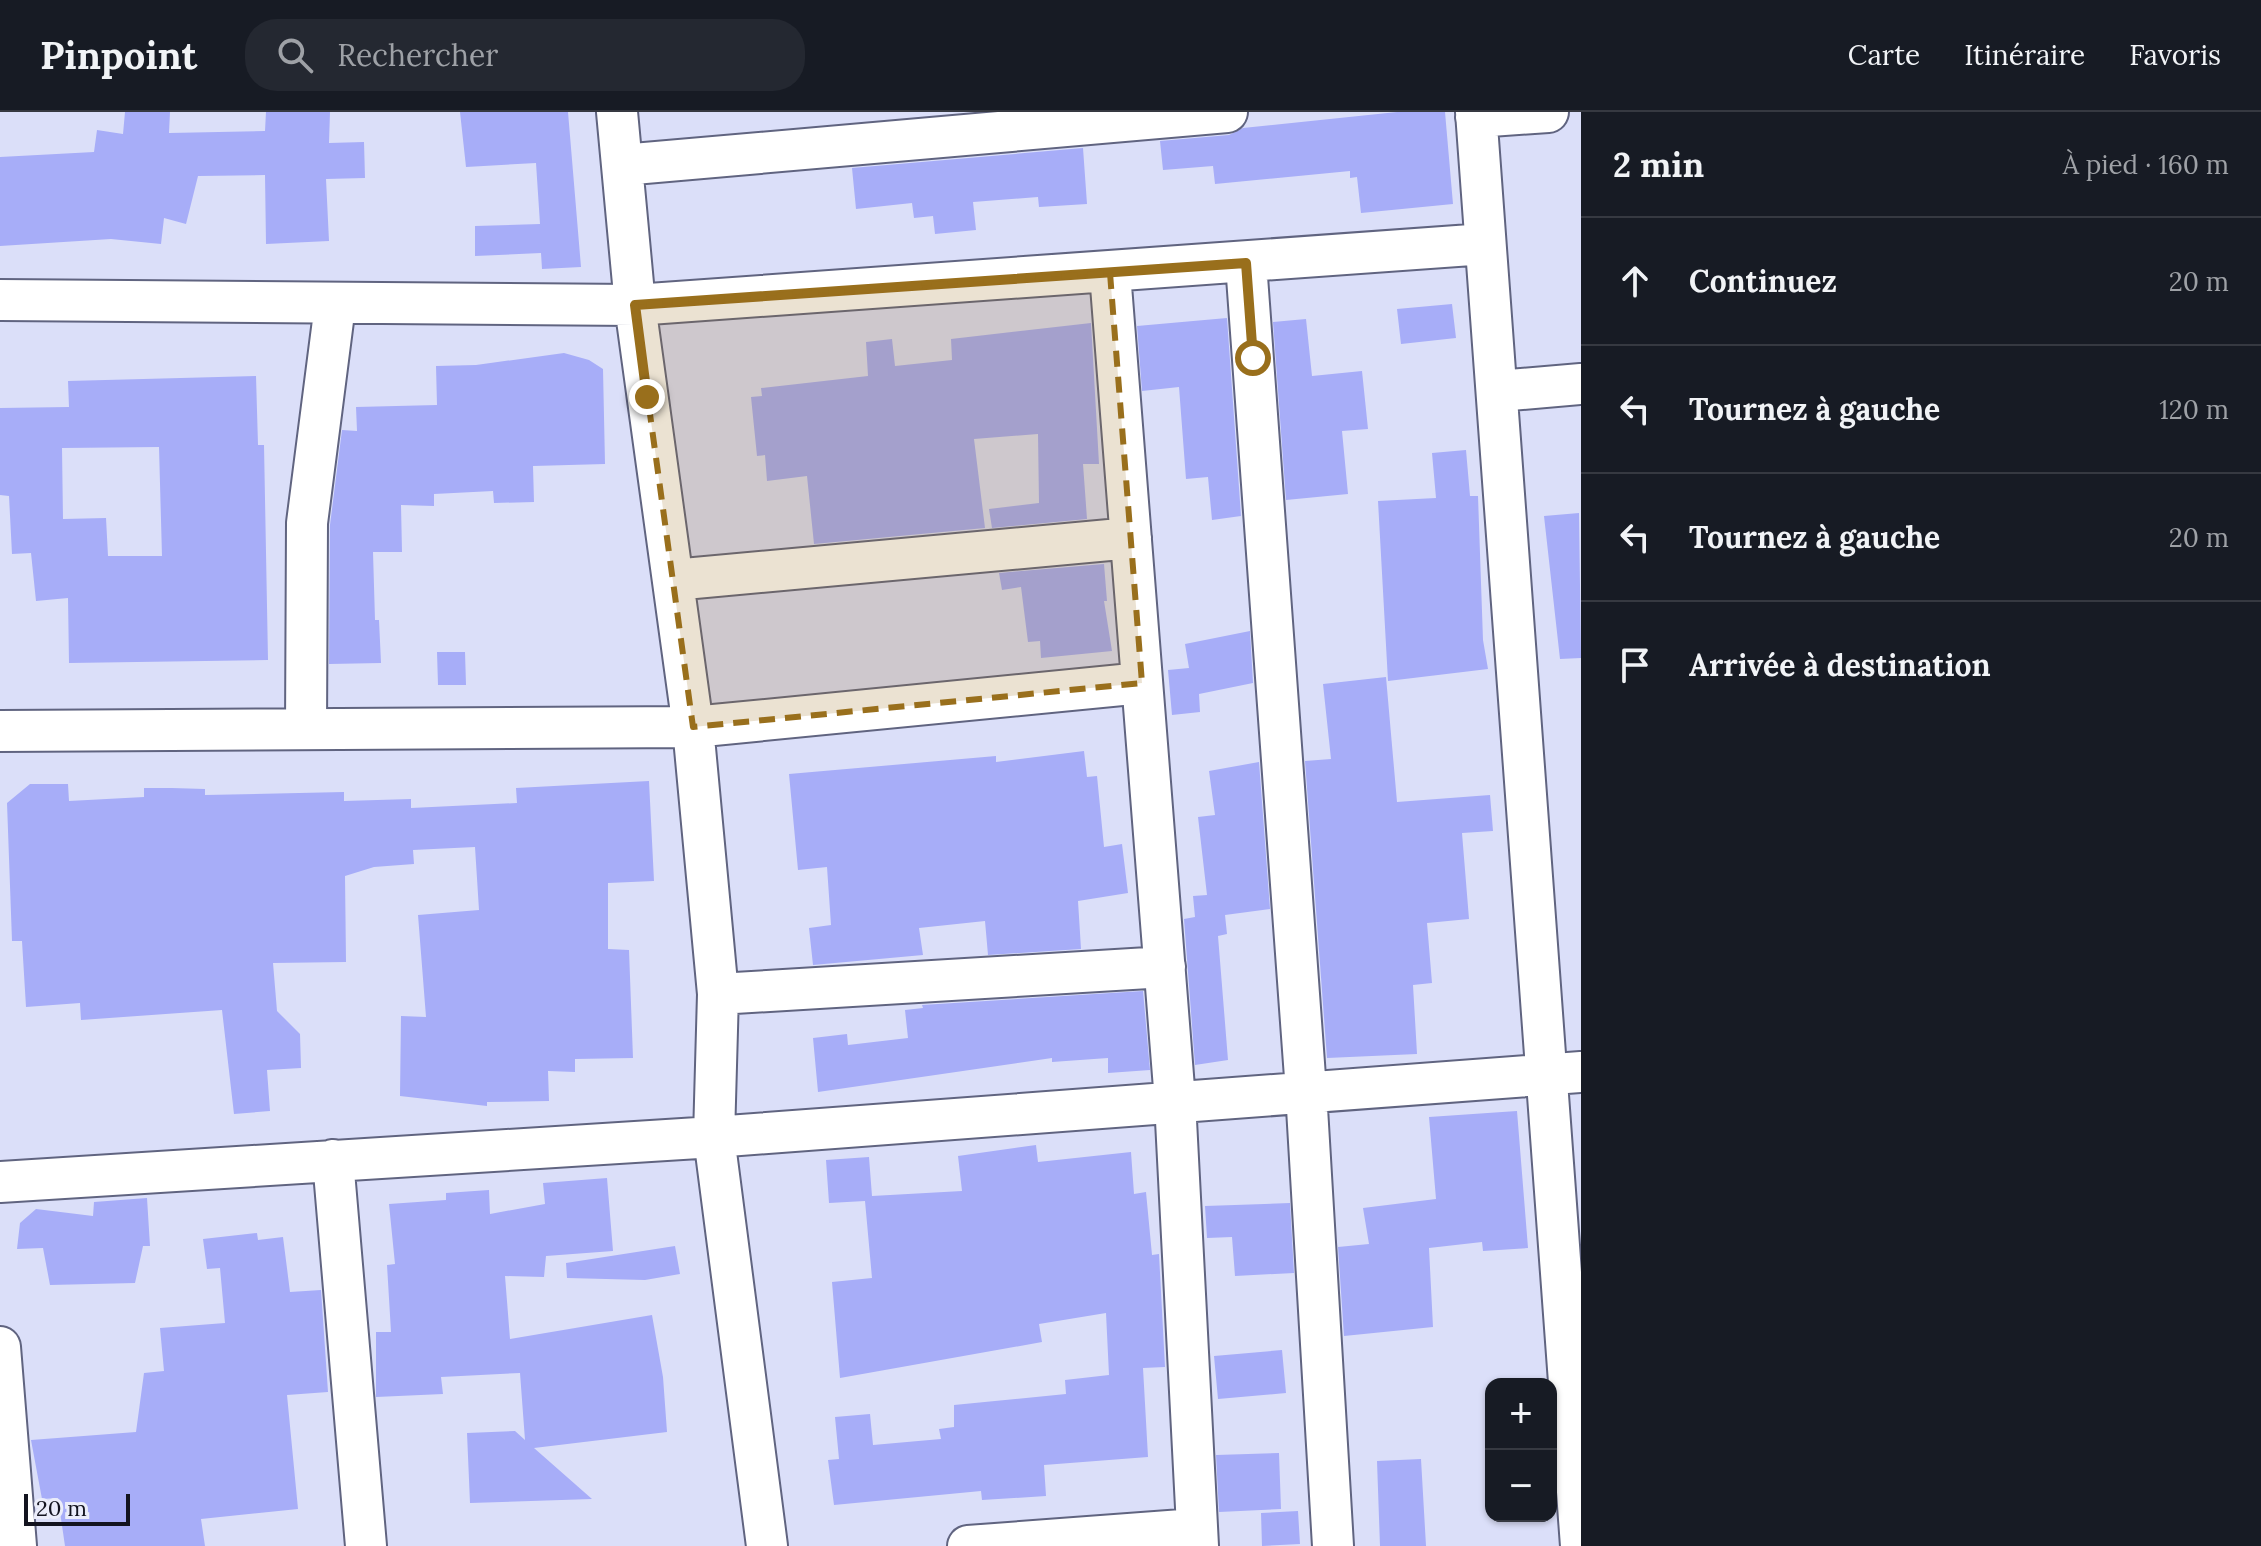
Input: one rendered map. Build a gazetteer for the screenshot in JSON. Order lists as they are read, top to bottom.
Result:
{
  "scale_bar": "20 m",
  "page": {
    "header": "Pinpoint",
    "search": "Rechercher",
    "nav": ["Carte", "Itinéraire", "Favoris"],
    "heading": ["2 min", "À pied · 160 m"],
    "list": [
      ["Continuez", "20 m"],
      ["Tournez à gauche", "120 m"],
      ["Tournez à gauche", "20 m"],
      "Arrivée à destination"
    ],
    "map_buttons": ["+", "−"],
    "scale": "20 m"
  }
}
